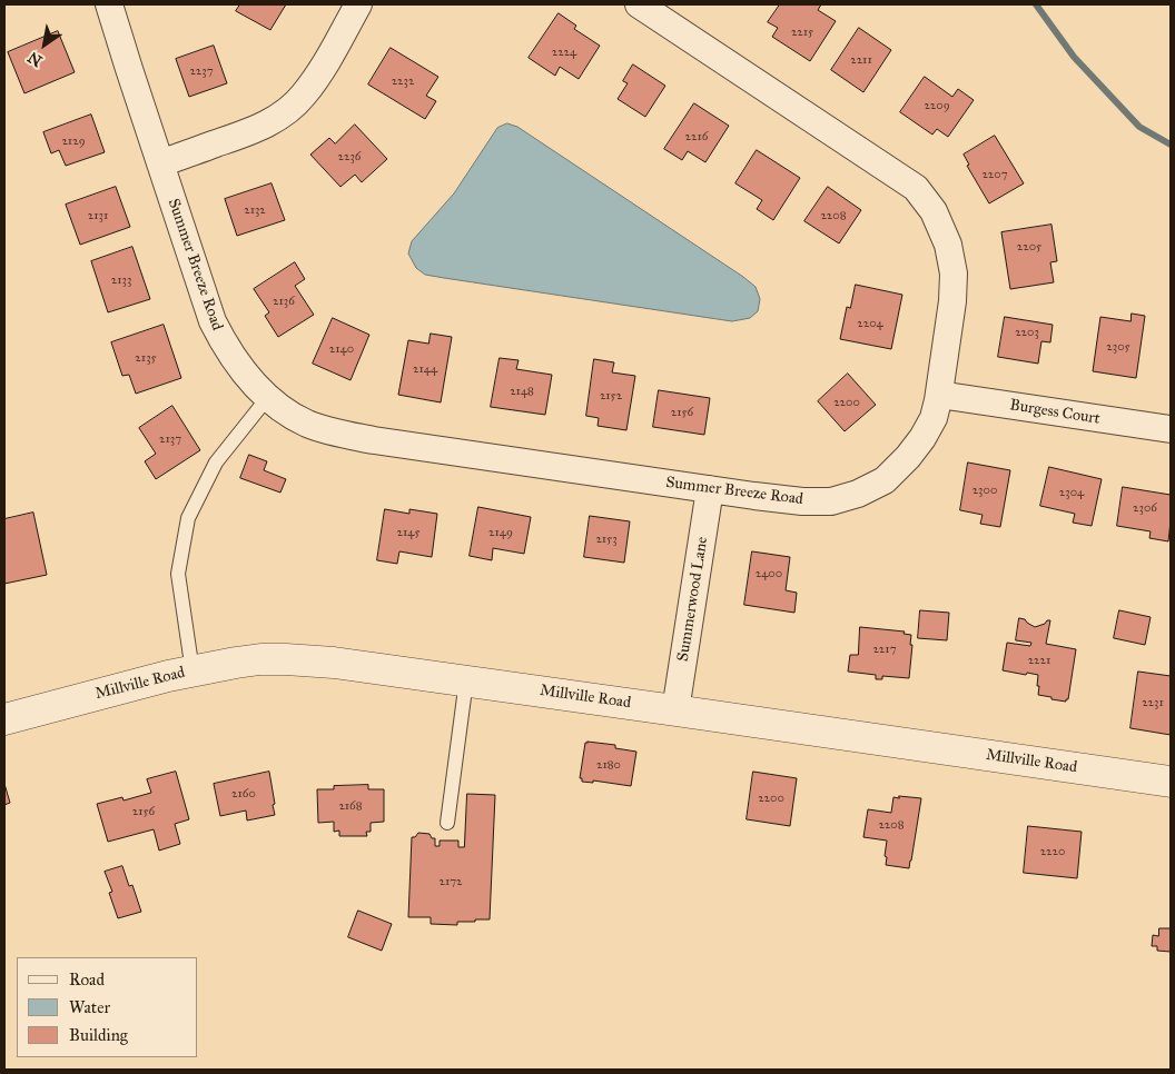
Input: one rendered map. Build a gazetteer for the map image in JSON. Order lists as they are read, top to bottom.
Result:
{
  "streets": {
    "street": [
      "Summer Breeze Road",
      "Burgess Court",
      "Summerwood Lane",
      "Millville Road"
    ]
  },
  "crossings": [
    ["Summer Breeze Road", "Burgess Court"],
    ["Summer Breeze Road", "Summerwood Lane"],
    ["Summerwood Lane", "Millville Road"]
  ],
  "house_numbers": [
    "2215",
    "2224",
    "2211",
    "2237",
    "2232",
    "2209",
    "2216",
    "2129",
    "2236",
    "2207",
    "2132",
    "2131",
    "2208",
    "2205",
    "2133",
    "2136",
    "2204",
    "2203",
    "2305",
    "2140",
    "2135",
    "2144",
    "2148",
    "2152",
    "2200",
    "2156",
    "2137",
    "2300",
    "2304",
    "2306",
    "2145",
    "2149",
    "2153",
    "2400",
    "2217",
    "2221",
    "2231",
    "2180",
    "2160",
    "2200",
    "2168",
    "2156",
    "2208",
    "2220",
    "2172"
  ],
  "legend": ["Road", "Water", "Building"],
  "north": "bottom left"
}
